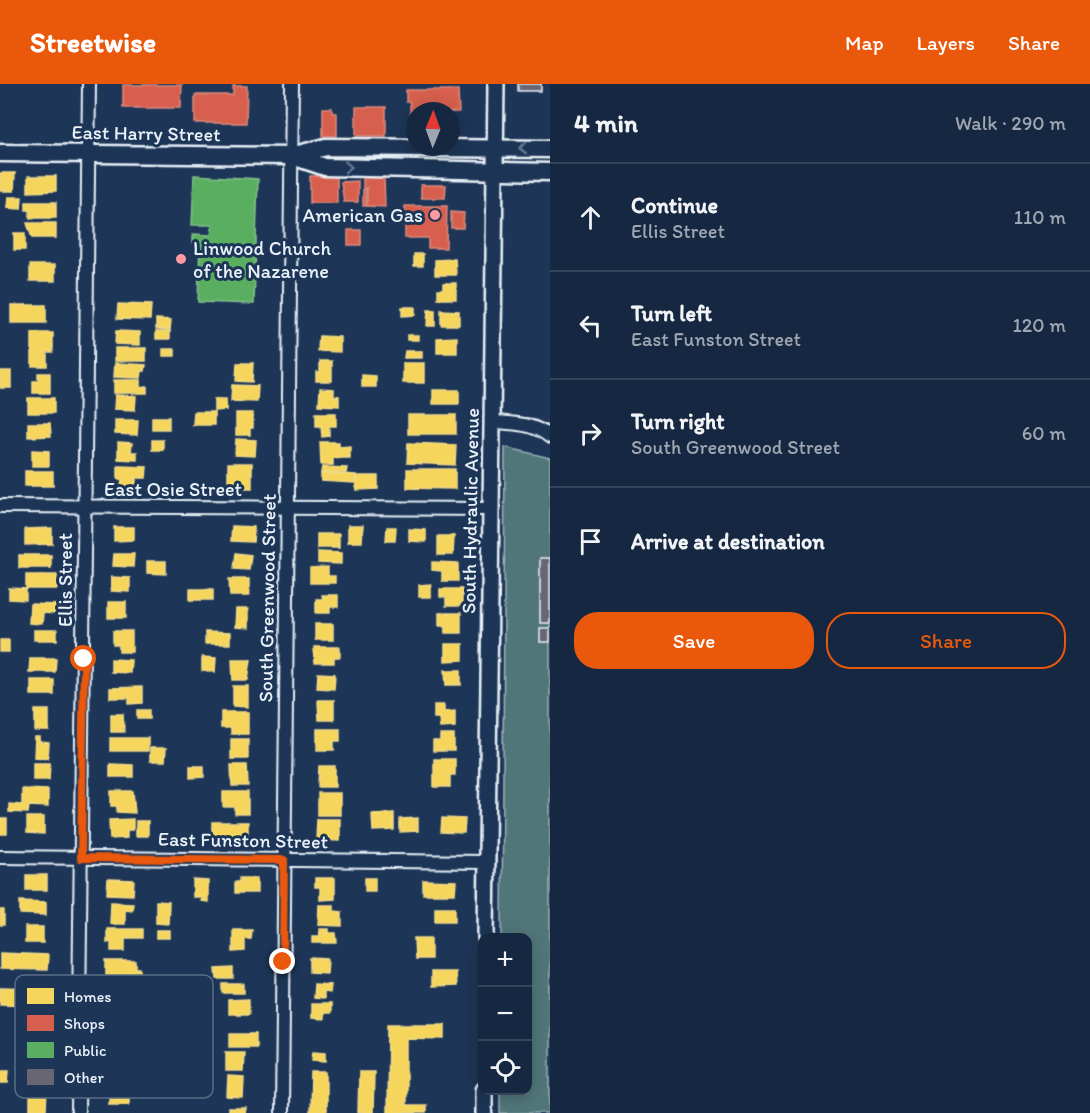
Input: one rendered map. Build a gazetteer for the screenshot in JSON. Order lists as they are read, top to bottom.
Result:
{
  "streets": {
    "main road": ["East Harry Street"],
    "street": [
      "East Osie Street",
      "South Hydraulic Avenue",
      "Ellis Street",
      "South Greenwood Street",
      "East Funston Street"
    ]
  },
  "crossings": [
    ["East Harry Street", "South Hydraulic Avenue"],
    ["East Harry Street", "Ellis Street"],
    ["East Harry Street", "South Greenwood Street"],
    ["East Osie Street", "South Hydraulic Avenue"],
    ["East Osie Street", "Ellis Street"],
    ["East Osie Street", "South Greenwood Street"],
    ["South Hydraulic Avenue", "East Funston Street"],
    ["Ellis Street", "East Funston Street"],
    ["South Greenwood Street", "East Funston Street"]
  ],
  "places": ["American Gas", "Linwood Church of the Nazarene"],
  "legend": [
    "Homes",
    "Shops",
    "Public",
    "Other"
  ],
  "north": "top",
  "page": {
    "header": "Streetwise",
    "nav": ["Map", "Layers", "Share"],
    "heading": ["4 min", "Walk · 290 m"],
    "list": [
      ["Continue", "Ellis Street", "110 m"],
      ["Turn left", "East Funston Street", "120 m"],
      ["Turn right", "South Greenwood Street", "60 m"],
      "Arrive at destination"
    ],
    "buttons": ["Save", "Share"],
    "map_buttons": ["+", "−"]
  }
}
